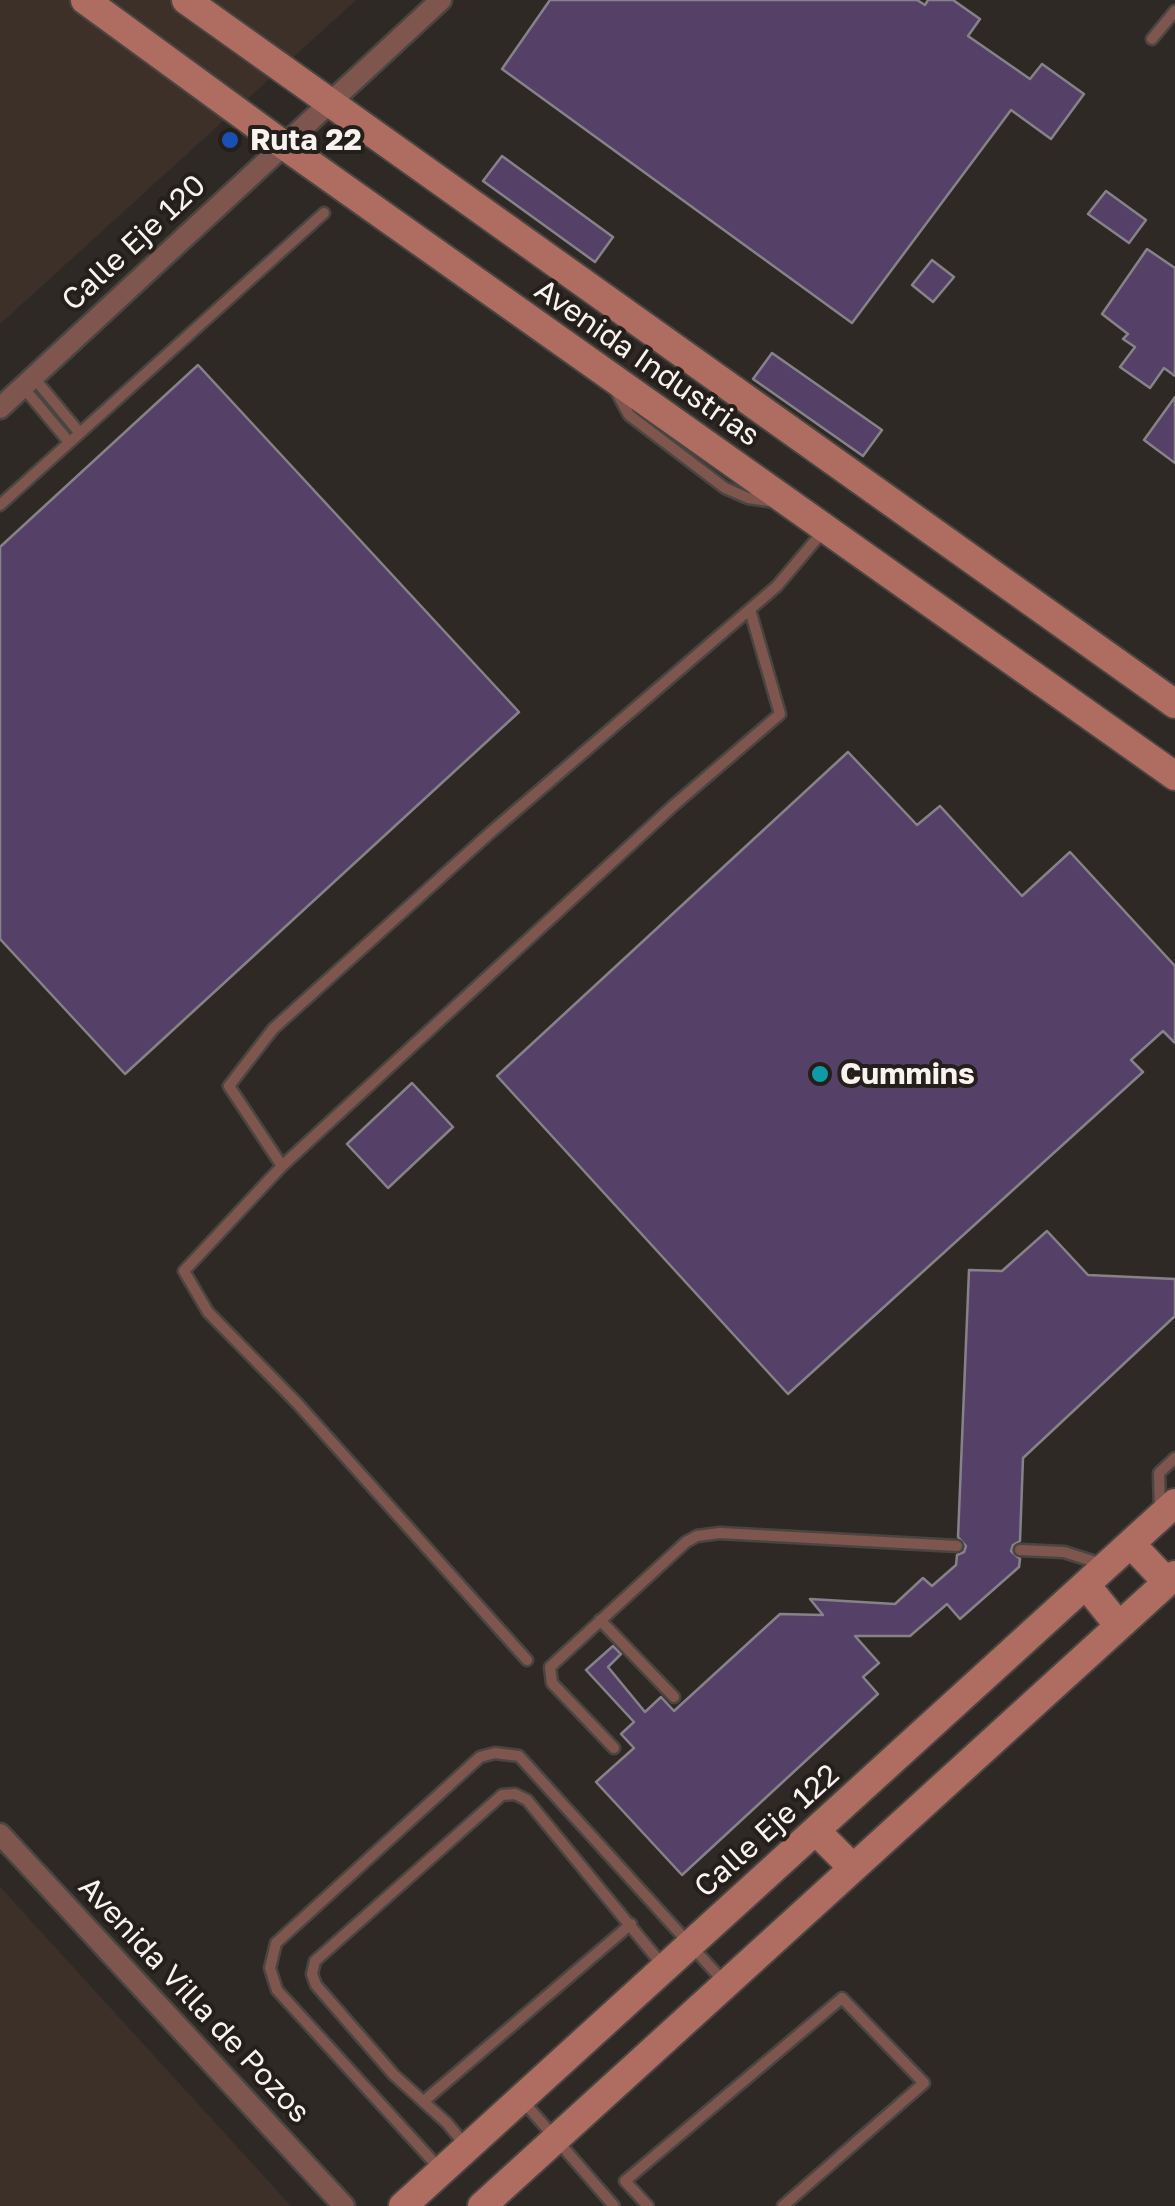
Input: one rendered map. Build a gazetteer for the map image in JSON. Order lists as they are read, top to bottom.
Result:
{
  "streets": {
    "main road": ["Avenida Industrias", "Calle Eje 122"],
    "street": ["Calle Eje 120", "Avenida Villa de Pozos"]
  },
  "crossings": [
    ["Calle Eje 120", "Avenida Industrias"]
  ],
  "places": ["Ruta 22", "Cummins"]
}
